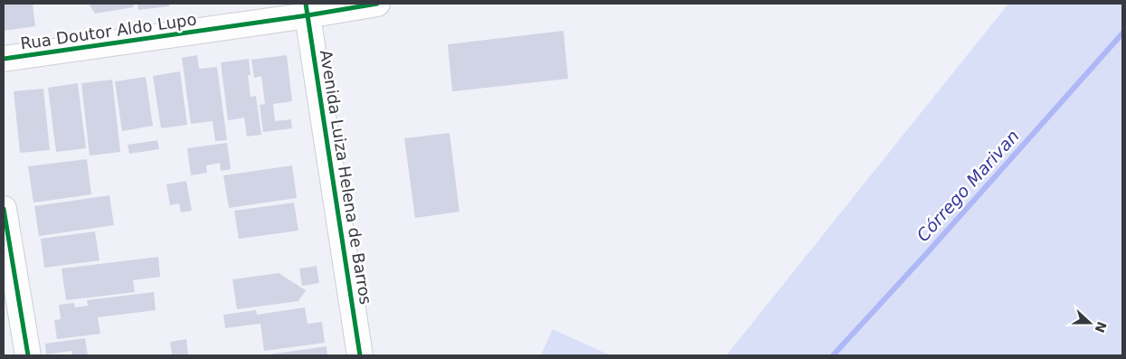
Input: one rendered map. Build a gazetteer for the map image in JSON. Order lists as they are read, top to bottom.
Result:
{
  "streets": {
    "street": ["Rua Doutor Aldo Lupo", "Avenida Luiza Helena de Barros"]
  },
  "crossings": [
    ["Rua Doutor Aldo Lupo", "Avenida Luiza Helena de Barros"]
  ],
  "water": ["Córrego Marivan"],
  "north": "right"
}
